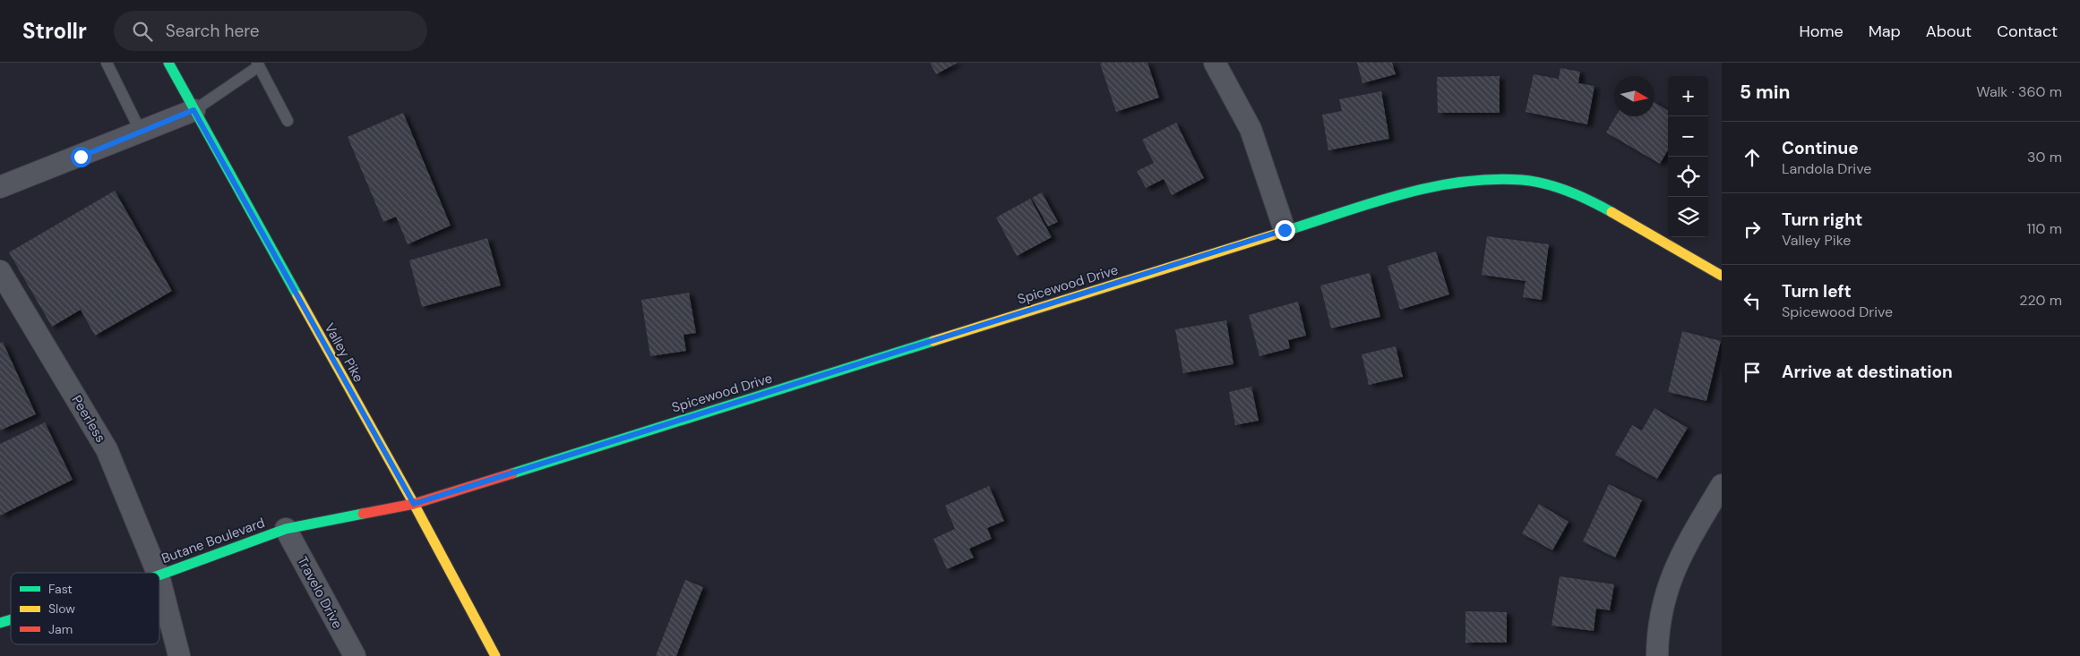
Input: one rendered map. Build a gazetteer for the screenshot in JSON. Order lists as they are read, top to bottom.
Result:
{
  "streets": {
    "street": [
      "Spicewood Drive",
      "Valley Pike",
      "Peerless",
      "Butane Boulevard",
      "Travelo Drive"
    ]
  },
  "crossings": [
    ["Spicewood Drive", "Valley Pike"],
    ["Spicewood Drive", "Butane Boulevard"],
    ["Valley Pike", "Butane Boulevard"],
    ["Butane Boulevard", "Travelo Drive"]
  ],
  "legend": ["Fast", "Slow", "Jam"],
  "north": "right",
  "page": {
    "header": "Strollr",
    "search": "Search here",
    "nav": [
      "Home",
      "Map",
      "About",
      "Contact"
    ],
    "heading": ["5 min", "Walk · 360 m"],
    "map_buttons": ["+", "−"],
    "list": [
      ["Continue", "Landola Drive", "30 m"],
      ["Turn right", "Valley Pike", "110 m"],
      ["Turn left", "Spicewood Drive", "220 m"],
      "Arrive at destination"
    ]
  }
}
